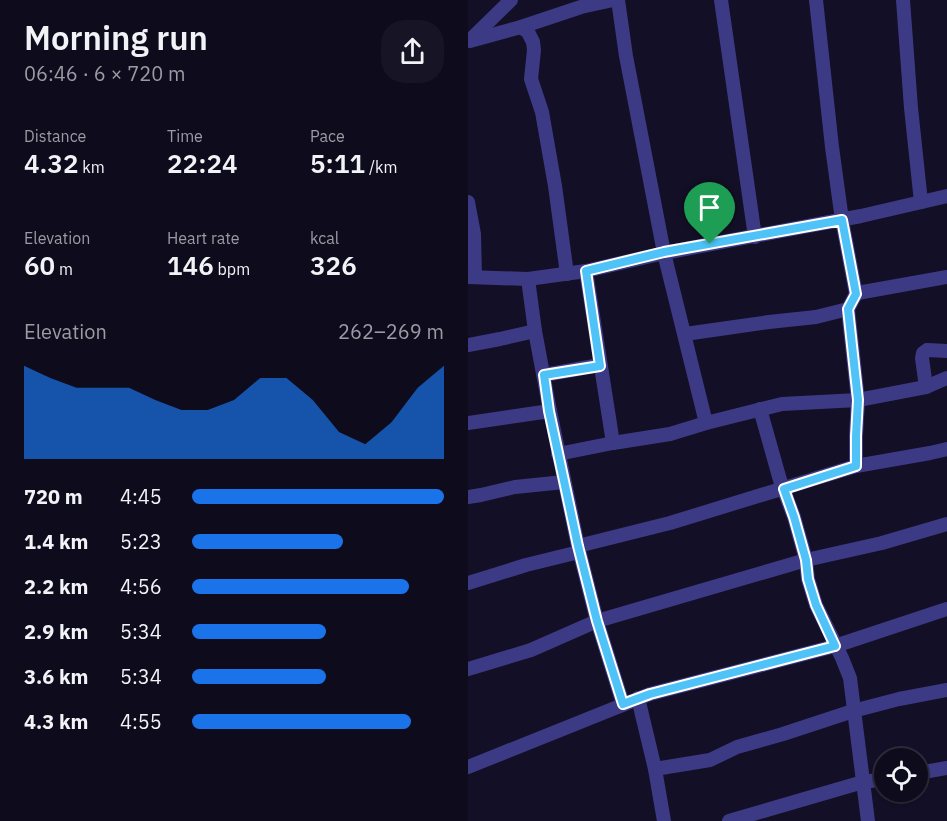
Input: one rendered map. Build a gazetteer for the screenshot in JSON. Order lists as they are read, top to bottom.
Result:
{
  "page": {
    "heading": ["Morning run", "06:46 · 6 × 720 m"],
    "stats": [
      ["Distance", "4.32 km"],
      ["Time", "22:24"],
      ["Pace", "5:11 /km"],
      ["Elevation", "60 m"],
      ["Heart rate", "146 bpm"],
      ["kcal", "326"]
    ],
    "chart": ["Elevation", "262–269 m"],
    "list": [
      {
        "name": "720 m",
        "note": "4:45"
      },
      {
        "name": "1.4 km",
        "note": "5:23"
      },
      {
        "name": "2.2 km",
        "note": "4:56"
      },
      {
        "name": "2.9 km",
        "note": "5:34"
      },
      {
        "name": "3.6 km",
        "note": "5:34"
      },
      {
        "name": "4.3 km",
        "note": "4:55"
      }
    ]
  }
}
